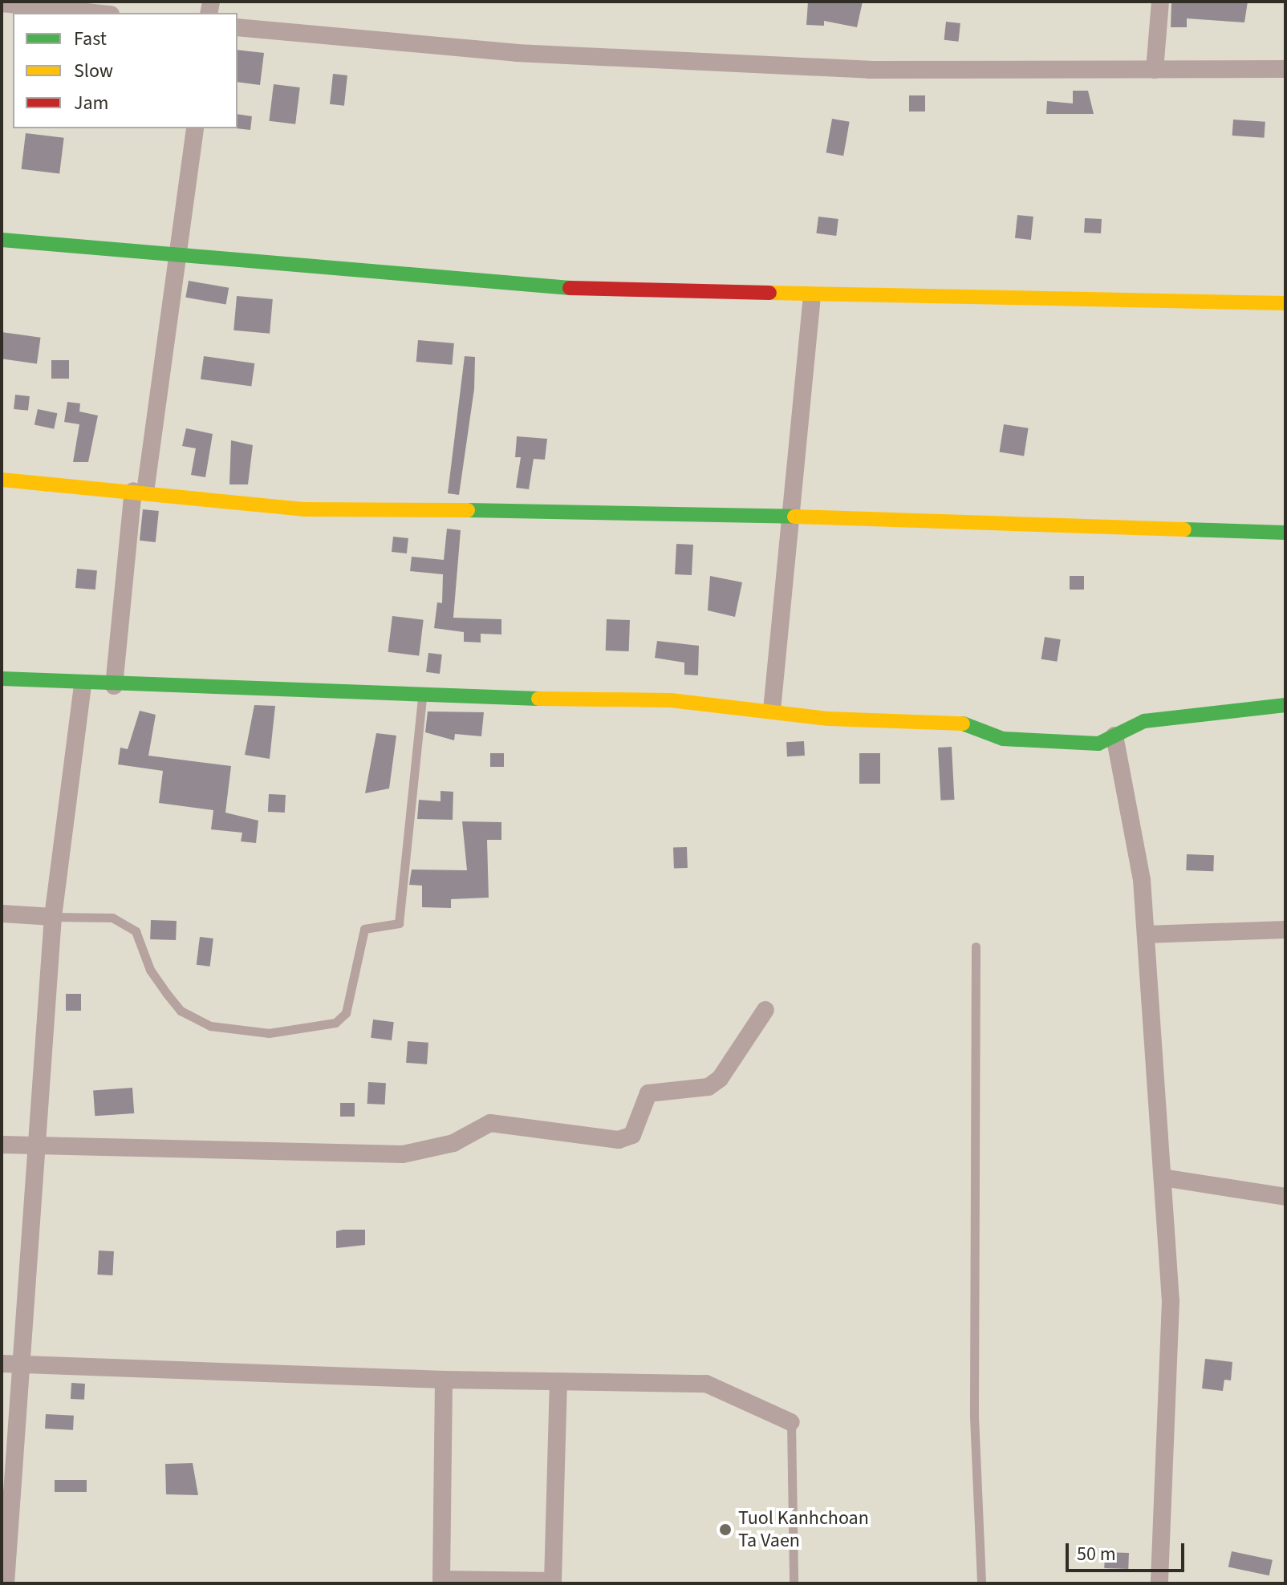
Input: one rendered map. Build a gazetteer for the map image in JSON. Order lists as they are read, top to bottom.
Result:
{
  "places": ["Tuol Kanhchoan Ta Vaen"],
  "legend": ["Fast", "Slow", "Jam"],
  "scale_bar": "50 m"
}
